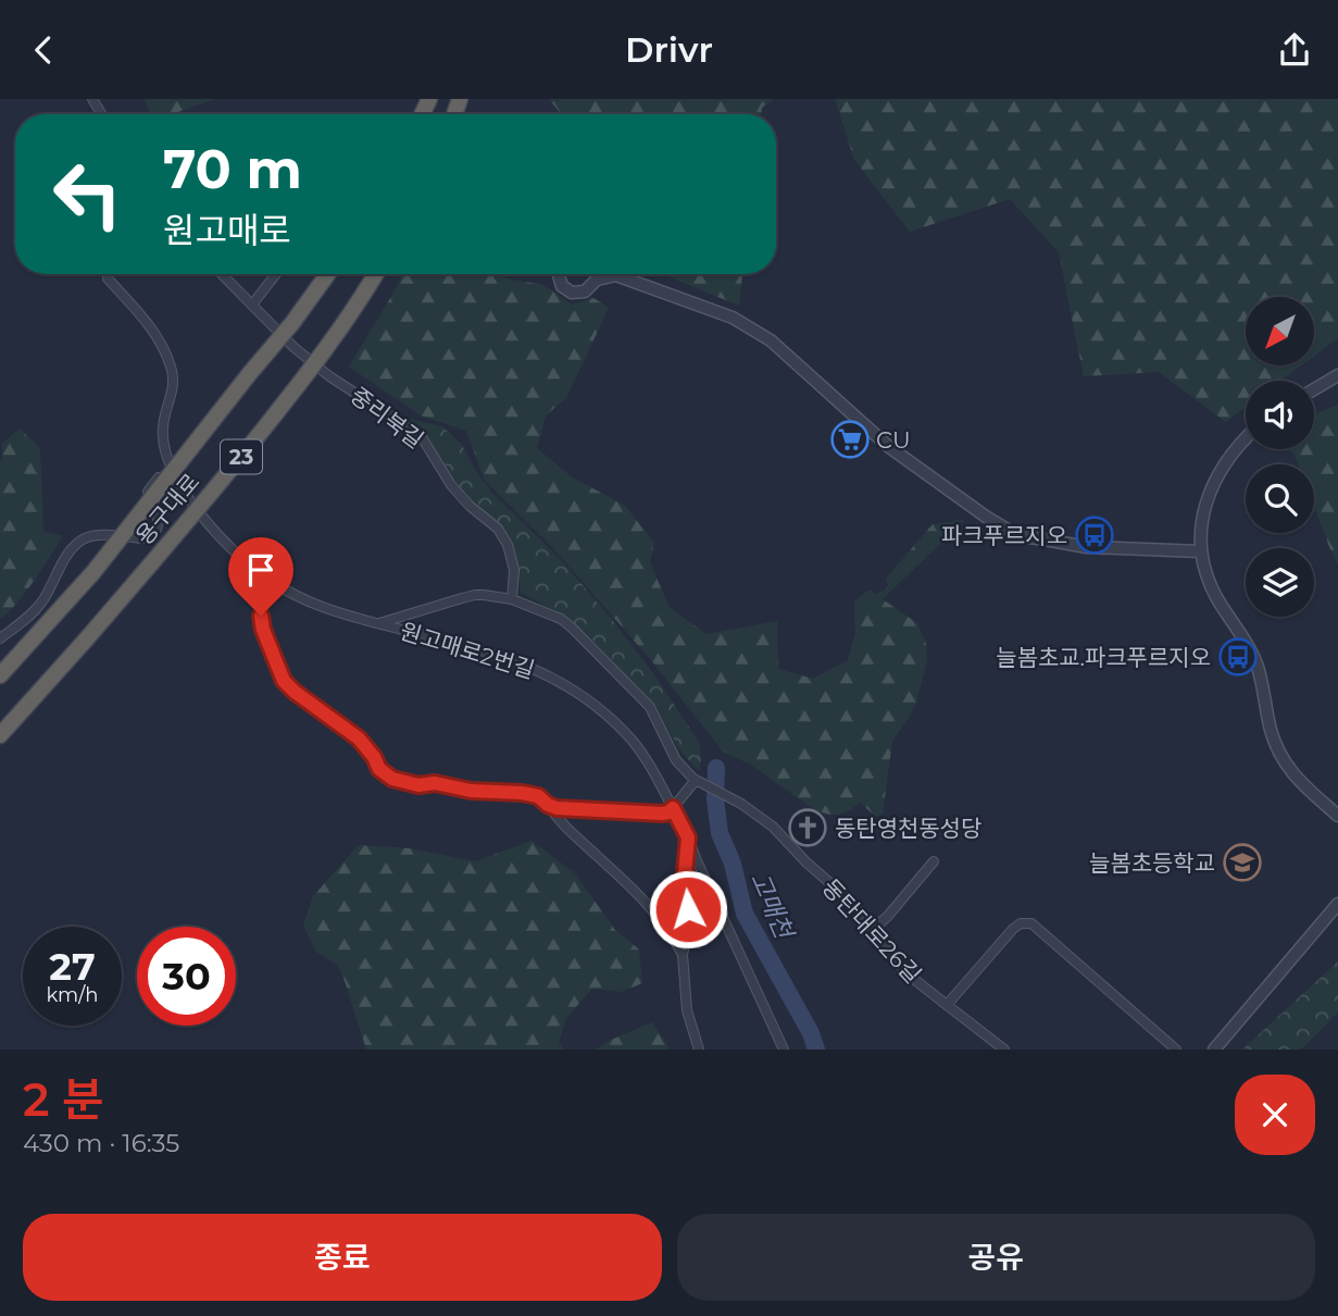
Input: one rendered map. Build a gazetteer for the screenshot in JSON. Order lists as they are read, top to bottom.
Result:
{
  "streets": {
    "highway": ["23", "용구대로"],
    "street": ["중리북길", "원고매로2번길", "동탄대로26길"]
  },
  "water": ["고매천"],
  "places": {
    "supermarket": ["CU"],
    "bus stop": ["파크푸르지오", "늘봄초교.파크푸르지오"],
    "church": ["동탄영천동성당"],
    "school or university": ["늘봄초등학교"]
  },
  "north": "bottom left",
  "page": {
    "header": "Drivr",
    "turn": ["70 m", "원고매로"],
    "speed": "27 km/h",
    "limit": "30",
    "heading": ["2 분", "430 m · 16:35"],
    "buttons": ["종료", "공유"]
  }
}
